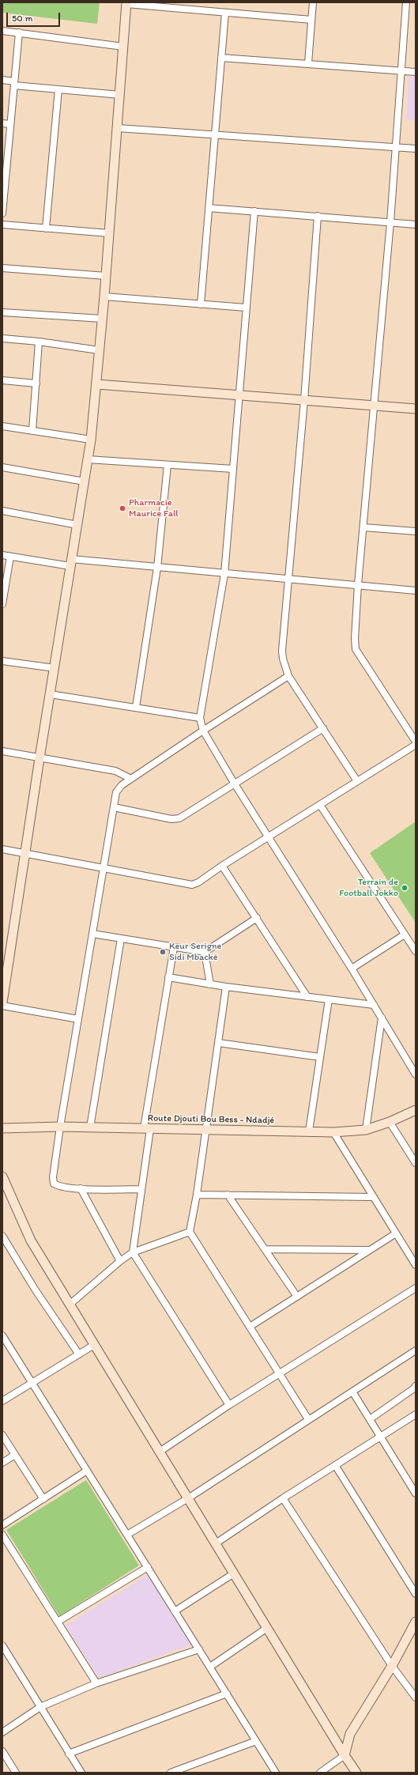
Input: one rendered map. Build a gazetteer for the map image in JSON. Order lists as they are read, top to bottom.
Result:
{
  "streets": {
    "main road": ["Route Djouti Bou Bess - Ndadjé"]
  },
  "places": ["Pharmacie Maurice Fall", "Terrain de Football Jokko", "Keur Serigne Sidi Mbacké"],
  "scale_bar": "50 m"
}
